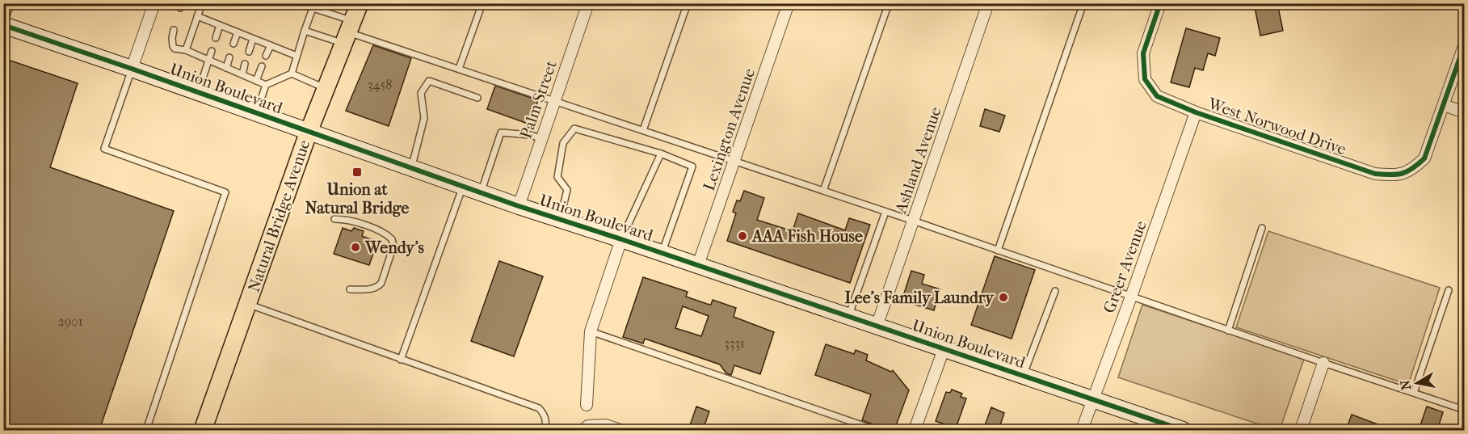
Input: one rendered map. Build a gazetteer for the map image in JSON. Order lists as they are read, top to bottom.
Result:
{
  "streets": {
    "main road": ["Union Boulevard", "Natural Bridge Avenue"],
    "street": [
      "Palm Street",
      "West Norwood Drive",
      "Lexington Avenue",
      "Ashland Avenue",
      "Greer Avenue"
    ]
  },
  "crossings": [
    ["Union Boulevard", "Palm Street"],
    ["Union Boulevard", "Lexington Avenue"],
    ["Union Boulevard", "Ashland Avenue"],
    ["Union Boulevard", "Natural Bridge Avenue"],
    ["Union Boulevard", "Greer Avenue"],
    ["West Norwood Drive", "Greer Avenue"]
  ],
  "places": {
    "transit": ["Union at Natural Bridge"],
    "other": ["AAA Fish House", "Wendy's", "Lee's Family Laundry"]
  },
  "house_numbers": ["3458", "2901", "3331"],
  "north": "left"
}
